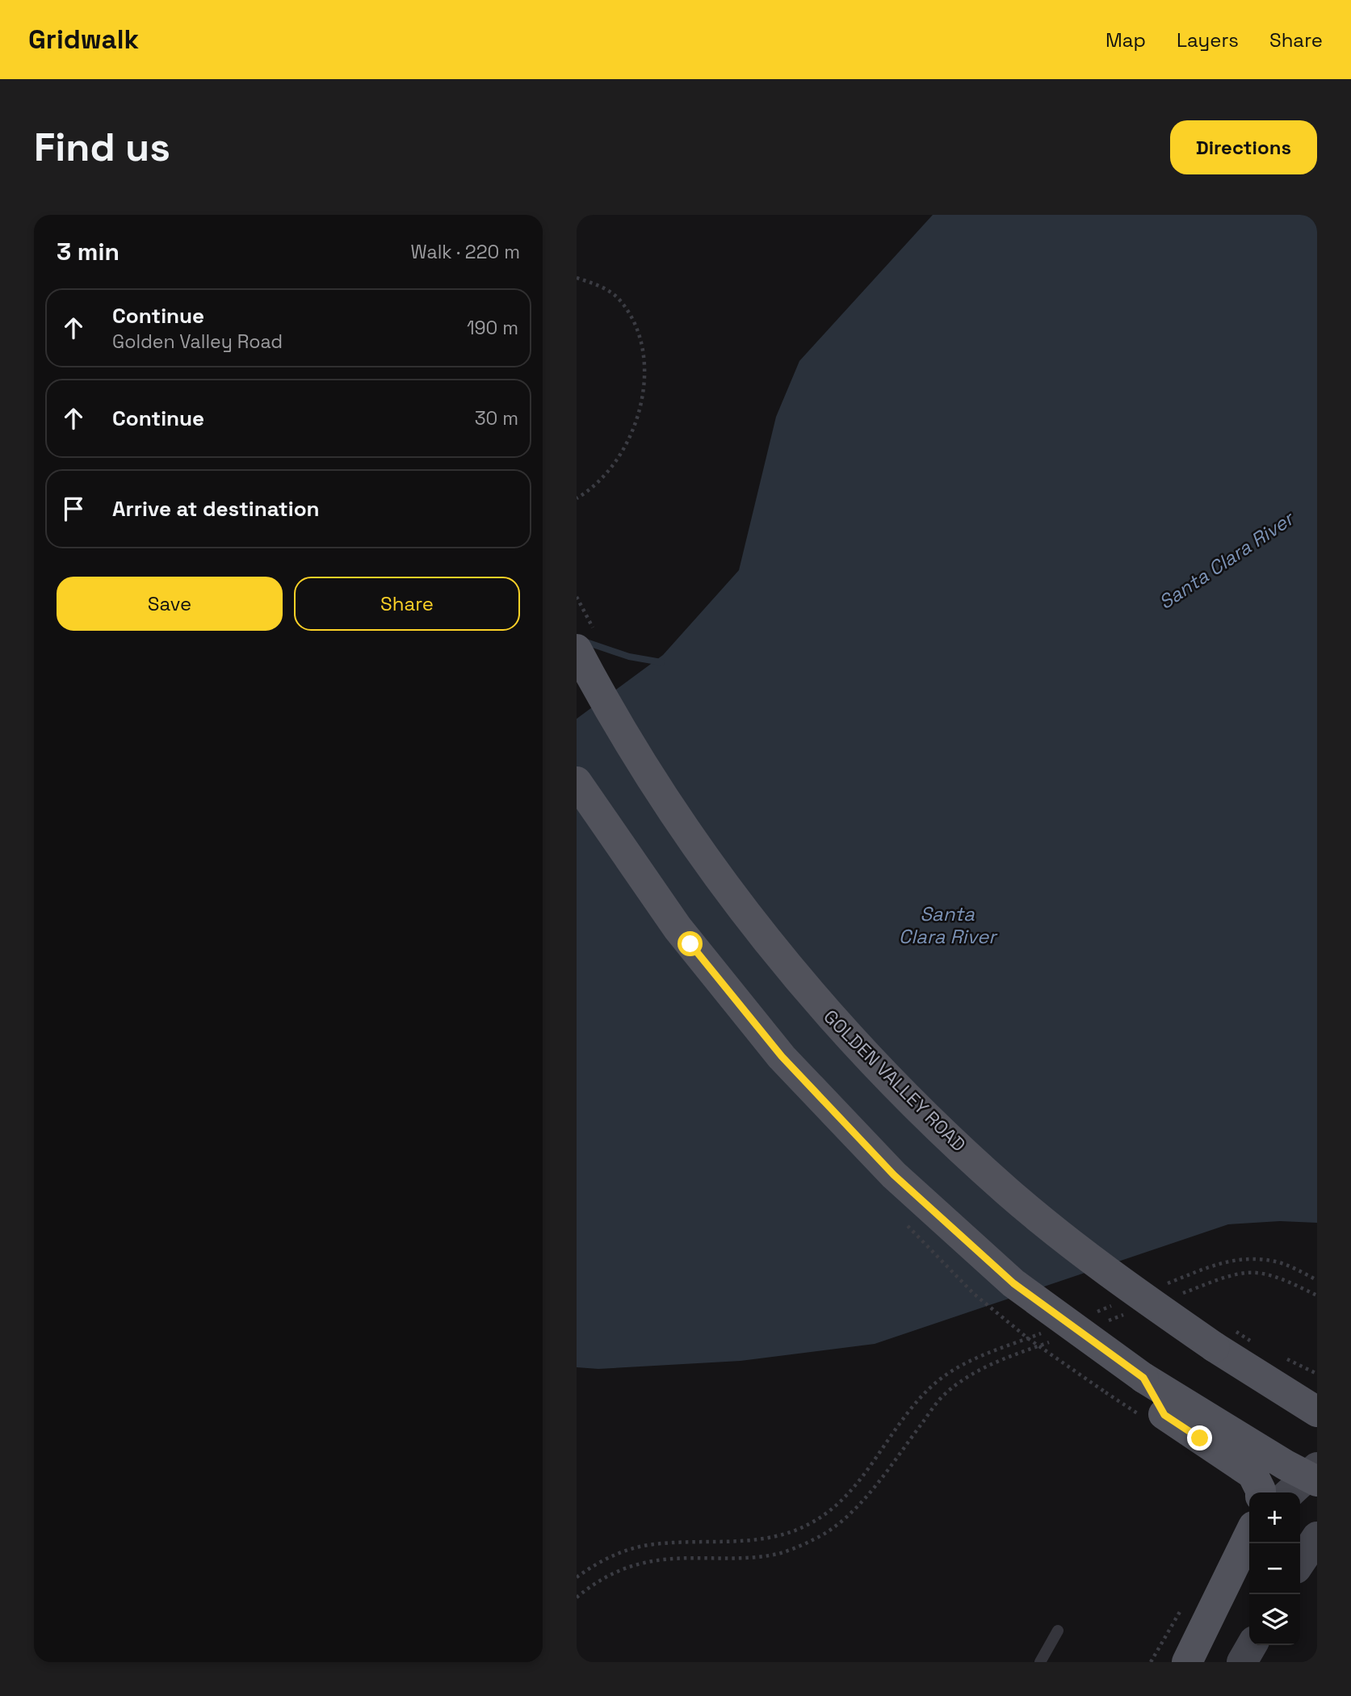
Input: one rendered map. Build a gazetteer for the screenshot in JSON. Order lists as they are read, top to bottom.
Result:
{
  "streets": {
    "main road": ["GOLDEN VALLEY ROAD"]
  },
  "water": ["Santa Clara River"],
  "page": {
    "header": "Gridwalk",
    "nav": ["Map", "Layers", "Share"],
    "buttons": [
      "Directions",
      ["Save", "Share"]
    ],
    "title": "Find us",
    "heading": ["3 min", "Walk · 220 m"],
    "list": [
      ["Continue", "Golden Valley Road", "190 m"],
      ["Continue", "30 m"],
      "Arrive at destination"
    ],
    "map_buttons": ["+", "−"]
  }
}
